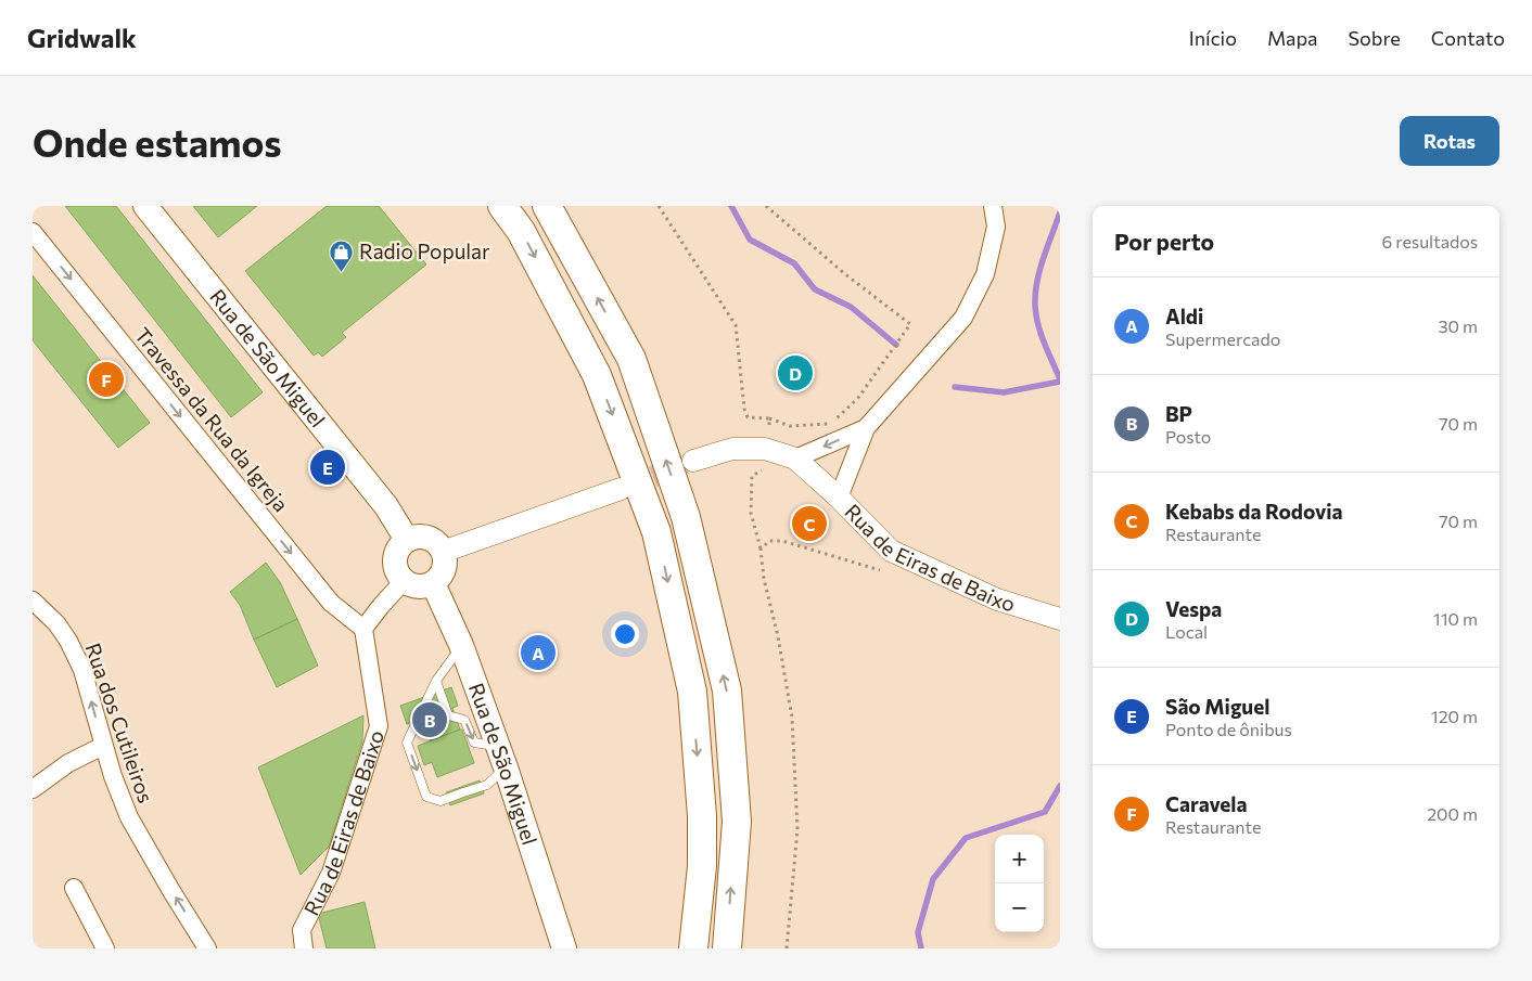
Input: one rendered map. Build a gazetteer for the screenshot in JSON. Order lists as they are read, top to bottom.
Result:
{
  "streets": {
    "main road": ["Rua de São Miguel"],
    "street": ["Travessa da Rua da Igreja", "Rua de Eiras de Baixo", "Rua dos Cutileiros"]
  },
  "crossings": [
    ["Travessa da Rua da Igreja", "Rua de Eiras de Baixo"]
  ],
  "one_way": ["Travessa da Rua da Igreja", "Rua dos Cutileiros"],
  "places": {
    "shop": ["Radio Popular"]
  },
  "page": {
    "header": "Gridwalk",
    "nav": [
      "Início",
      "Mapa",
      "Sobre",
      "Contato"
    ],
    "buttons": "Rotas",
    "title": "Onde estamos",
    "heading": ["Por perto", "6 resultados"],
    "list": [
      {
        "mark": "A",
        "name": "Aldi",
        "note": "Supermercado",
        "value": "30 m"
      },
      {
        "mark": "B",
        "name": "BP",
        "note": "Posto",
        "value": "70 m"
      },
      {
        "mark": "C",
        "name": "Kebabs da Rodovia",
        "note": "Restaurante",
        "value": "70 m"
      },
      {
        "mark": "D",
        "name": "Vespa",
        "note": "Local",
        "value": "110 m"
      },
      {
        "mark": "E",
        "name": "São Miguel",
        "note": "Ponto de ônibus",
        "value": "120 m"
      },
      {
        "mark": "F",
        "name": "Caravela",
        "note": "Restaurante",
        "value": "200 m"
      }
    ],
    "pins": [
      "D",
      "F",
      "E",
      "C",
      "A",
      "B"
    ],
    "map_buttons": ["+", "−"]
  }
}
